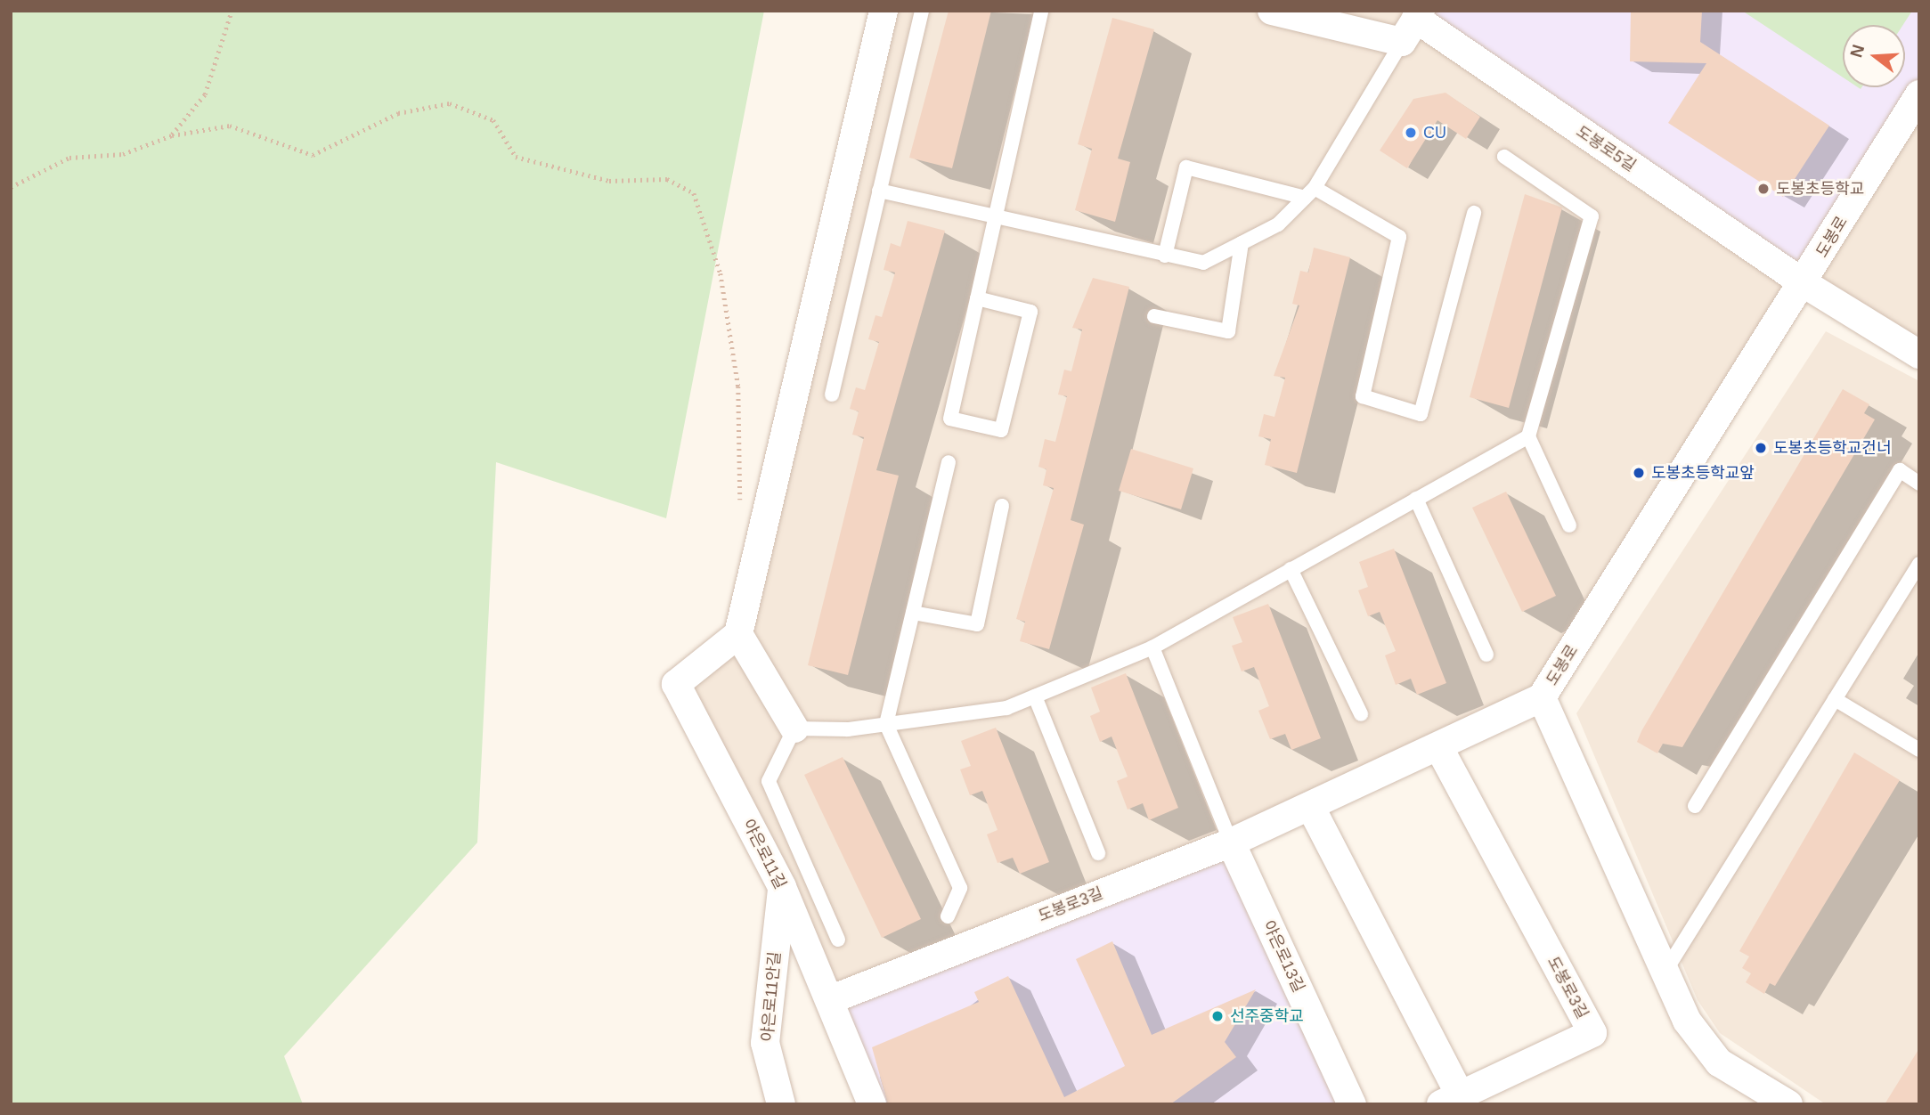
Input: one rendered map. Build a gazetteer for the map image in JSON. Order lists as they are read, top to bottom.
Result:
{
  "streets": {
    "street": [
      "도봉로5길",
      "도봉로",
      "야은로11길",
      "도봉로3길",
      "야은로13길",
      "야은로11안길"
    ]
  },
  "crossings": [
    ["도봉로5길", "도봉로"],
    ["도봉로", "도봉로3길"],
    ["야은로11길", "도봉로3길"],
    ["야은로11길", "야은로11안길"],
    ["도봉로3길", "야은로13길"]
  ],
  "places": [
    "CU",
    "도봉초등학교",
    "도봉초등학교건너",
    "도봉초등학교앞",
    "선주중학교"
  ],
  "north": "left"
}
